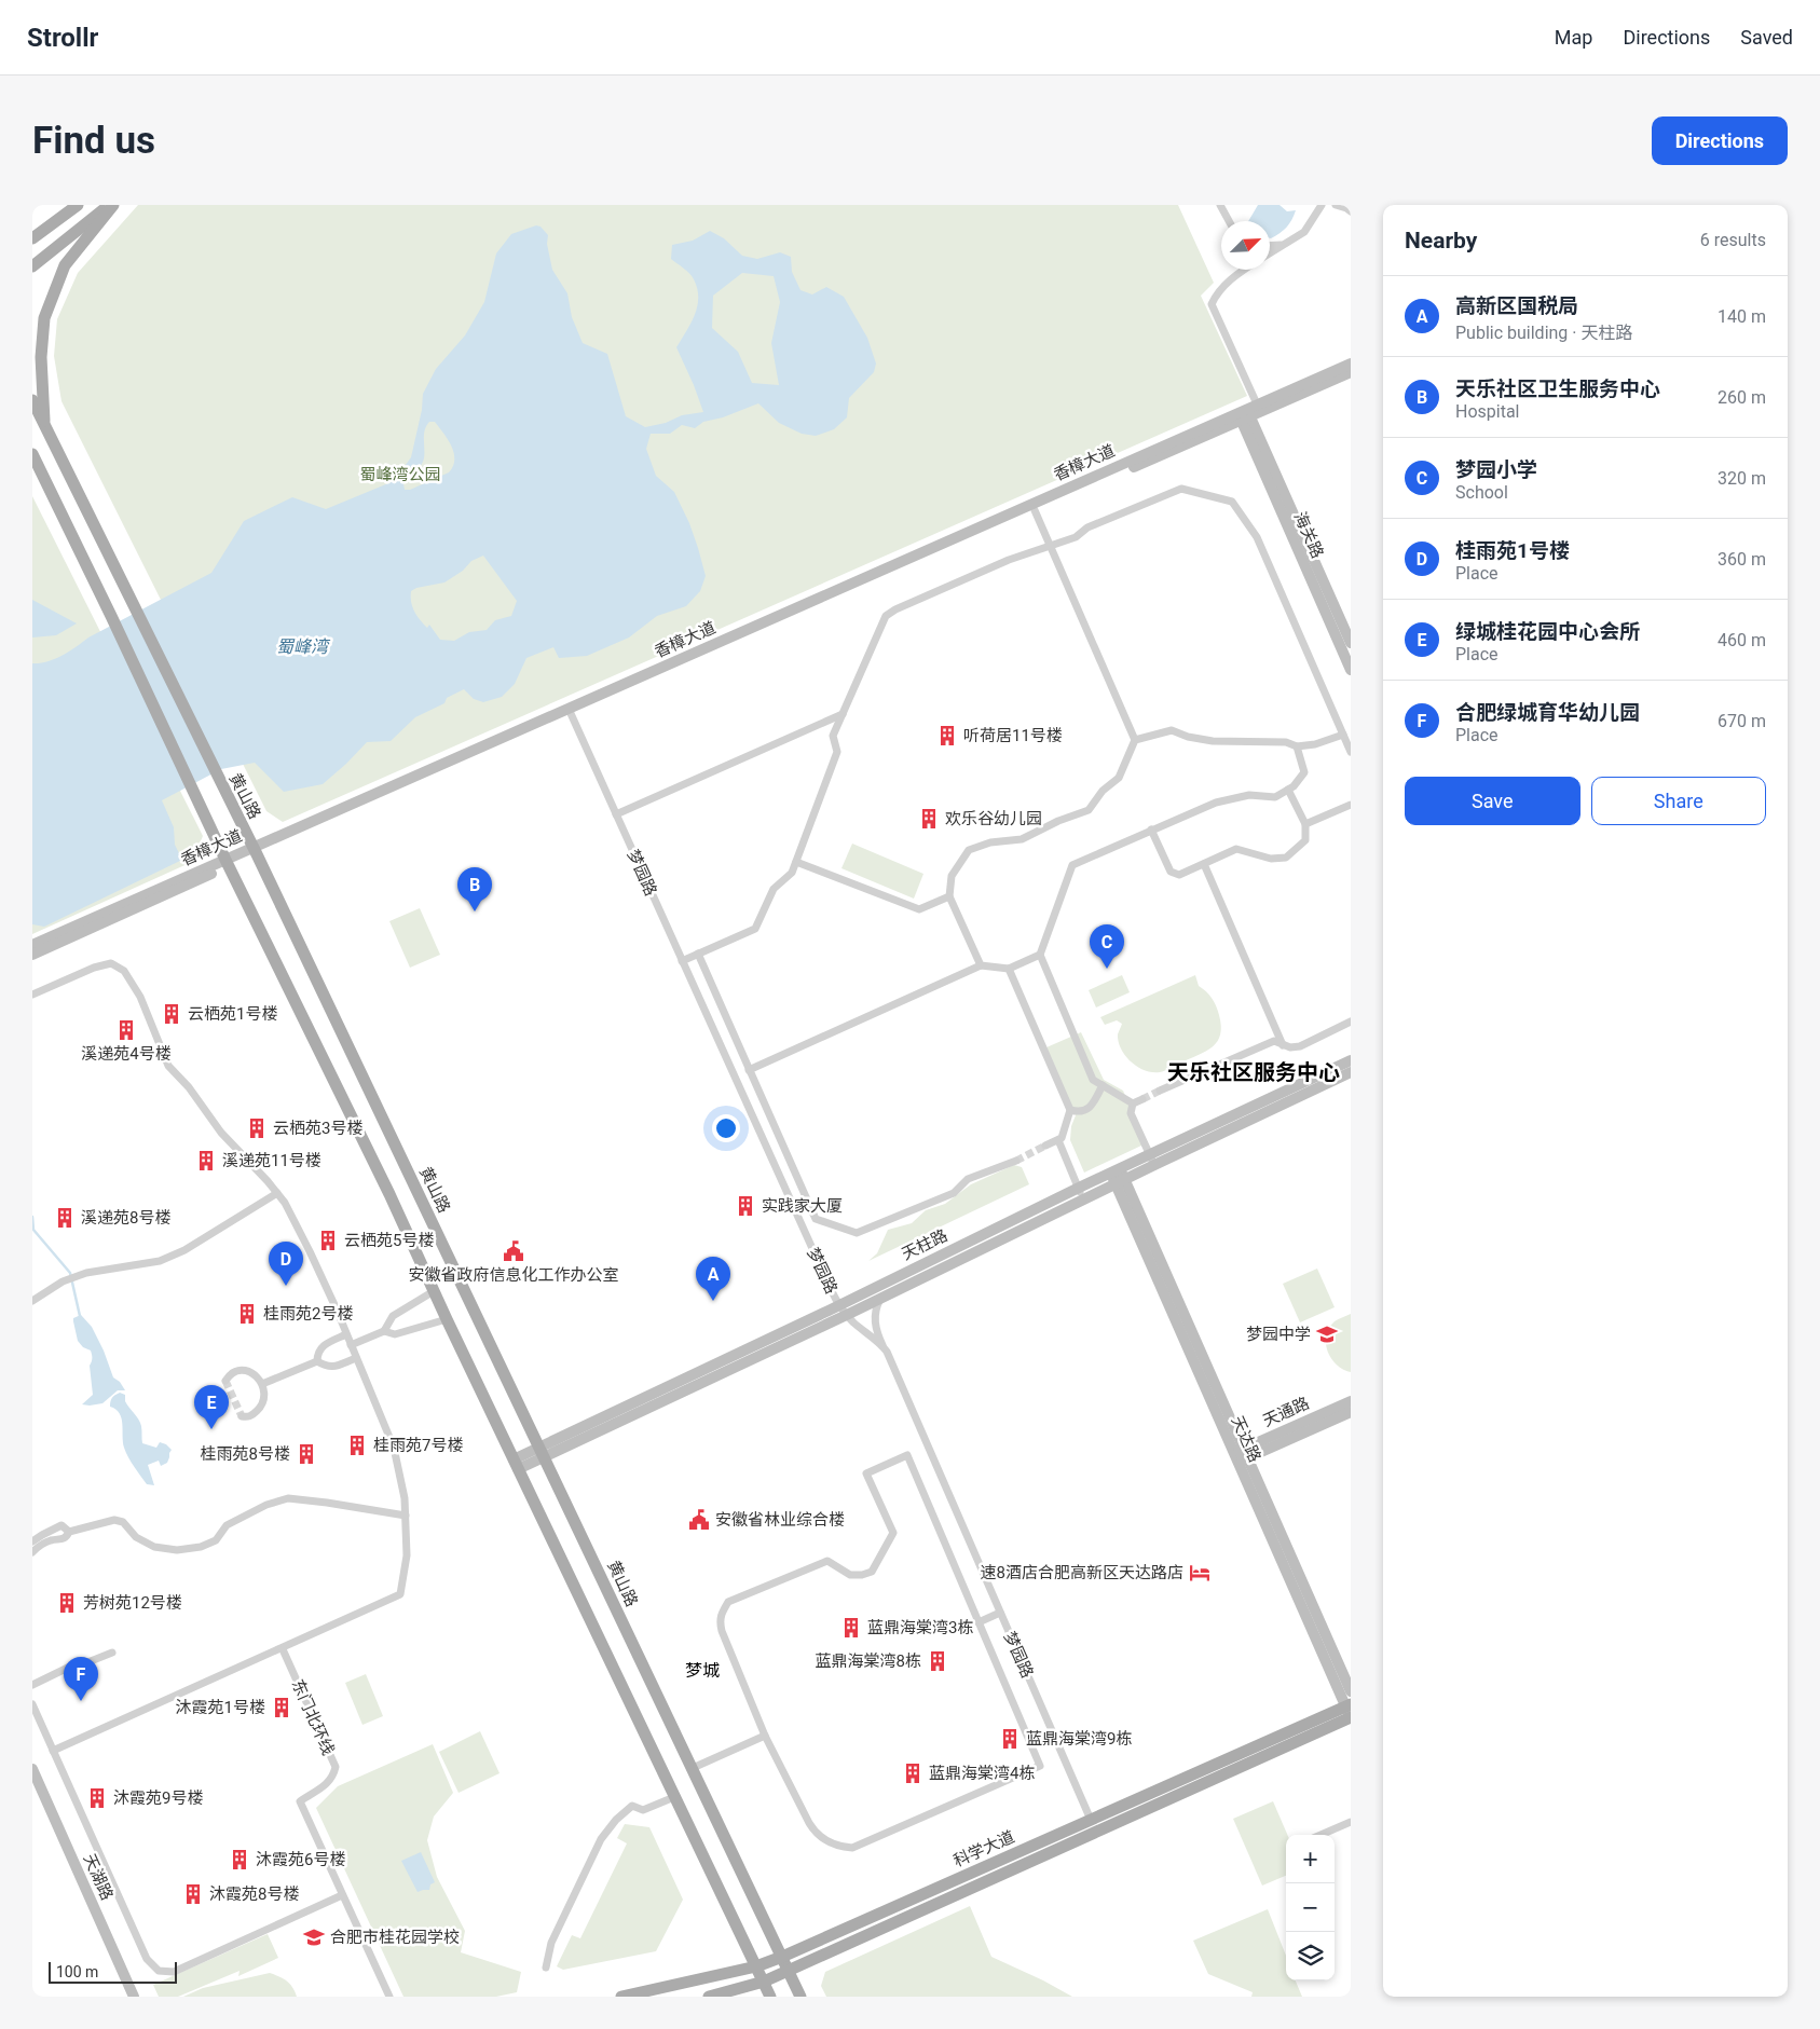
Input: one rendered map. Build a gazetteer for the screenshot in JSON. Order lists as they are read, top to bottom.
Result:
{
  "streets": {
    "main road": ["黄山路", "科学大道"],
    "street": [
      "香樟大道",
      "海关路",
      "梦园路",
      "天柱路",
      "天通路",
      "天达路",
      "东门北环线",
      "天湖路"
    ]
  },
  "crossings": [
    ["香樟大道", "海关路"],
    ["香樟大道", "黄山路"],
    ["香樟大道", "梦园路"],
    ["黄山路", "天柱路"],
    ["黄山路", "科学大道"],
    ["梦园路", "天柱路"],
    ["梦园路", "科学大道"],
    ["天柱路", "天达路"],
    ["天通路", "天达路"],
    ["天达路", "科学大道"]
  ],
  "districts": ["天乐社区服务中心", "梦城"],
  "water": ["蜀峰湾"],
  "parks": ["蜀峰湾公园"],
  "places": {
    "building": [
      "听荷居11号楼",
      "欢乐谷幼儿园",
      "云栖苑1号楼",
      "溪递苑4号楼",
      "云栖苑3号楼",
      "溪递苑11号楼",
      "实践家大厦",
      "溪递苑8号楼",
      "云栖苑5号楼",
      "桂雨苑2号楼",
      "桂雨苑7号楼",
      "桂雨苑8号楼",
      "芳树苑12号楼",
      "蓝鼎海棠湾3栋",
      "蓝鼎海棠湾8栋",
      "沐霞苑1号楼",
      "蓝鼎海棠湾9栋",
      "蓝鼎海棠湾4栋",
      "沐霞苑9号楼",
      "沐霞苑6号楼",
      "沐霞苑8号楼"
    ],
    "public building": ["安徽省政府信息化工作办公室", "安徽省林业综合楼"],
    "school or university": ["梦园中学", "合肥市桂花园学校"],
    "hotel": ["速8酒店合肥高新区天达路店"]
  },
  "scale_bar": "100 m",
  "north": "top right",
  "page": {
    "header": "Strollr",
    "nav": ["Map", "Directions", "Saved"],
    "buttons": [
      "Directions",
      ["Save", "Share"]
    ],
    "title": "Find us",
    "heading": ["Nearby", "6 results"],
    "list": [
      {
        "mark": "A",
        "name": "高新区国税局",
        "note": "Public building · 天柱路",
        "value": "140 m"
      },
      {
        "mark": "B",
        "name": "天乐社区卫生服务中心",
        "note": "Hospital",
        "value": "260 m"
      },
      {
        "mark": "C",
        "name": "梦园小学",
        "note": "School",
        "value": "320 m"
      },
      {
        "mark": "D",
        "name": "桂雨苑1号楼",
        "note": "Place",
        "value": "360 m"
      },
      {
        "mark": "E",
        "name": "绿城桂花园中心会所",
        "note": "Place",
        "value": "460 m"
      },
      {
        "mark": "F",
        "name": "合肥绿城育华幼儿园",
        "note": "Place",
        "value": "670 m"
      }
    ],
    "pins": [
      "B",
      "C",
      "D",
      "A",
      "E",
      "F"
    ],
    "map_buttons": ["+", "−"],
    "scale": "100 m"
  }
}
